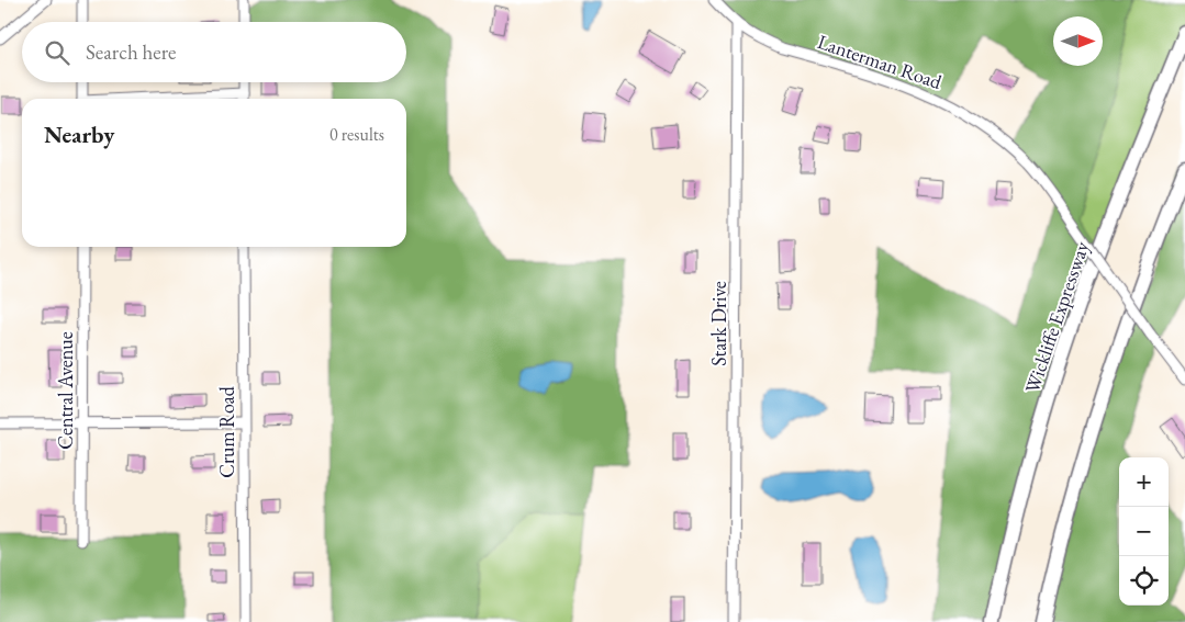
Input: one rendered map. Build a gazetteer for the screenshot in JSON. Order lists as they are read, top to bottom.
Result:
{
  "streets": {
    "highway": ["Wickliffe Expressway"],
    "street": [
      "Lanterman Road",
      "Stark Drive",
      "Central Avenue",
      "Crum Road"
    ]
  },
  "crossings": [
    ["Lanterman Road", "Stark Drive"]
  ],
  "north": "right",
  "page": {
    "search": "Search here",
    "heading": ["Nearby", "0 results"],
    "map_buttons": ["+", "−"]
  }
}
